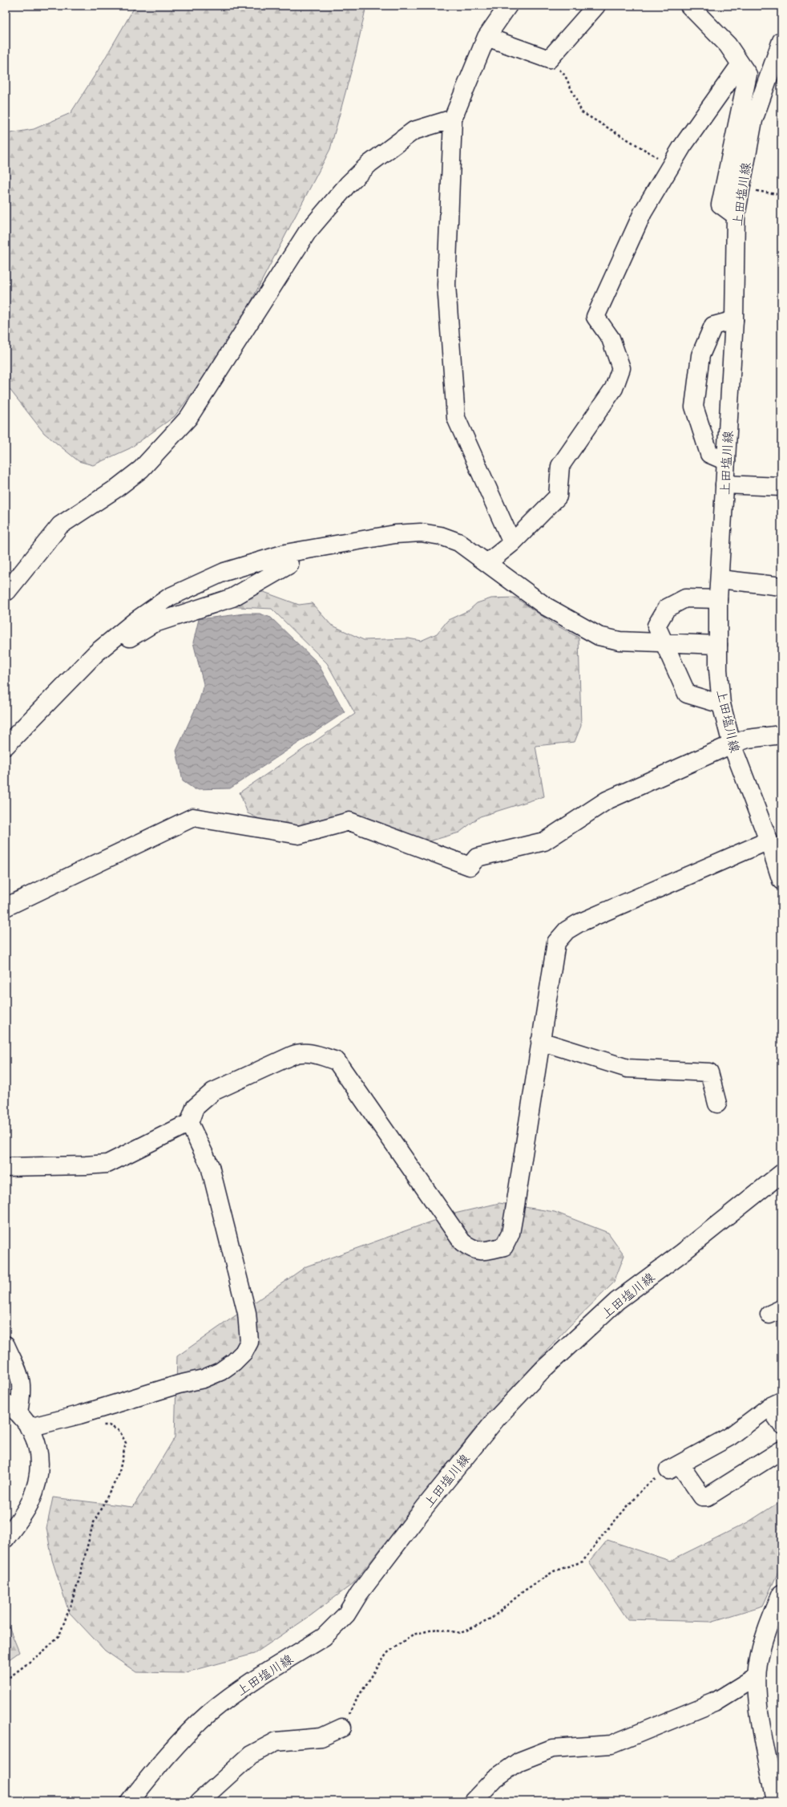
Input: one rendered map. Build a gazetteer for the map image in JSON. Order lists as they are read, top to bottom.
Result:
{
  "streets": {
    "street": ["上田塩川線"]
  }
}
